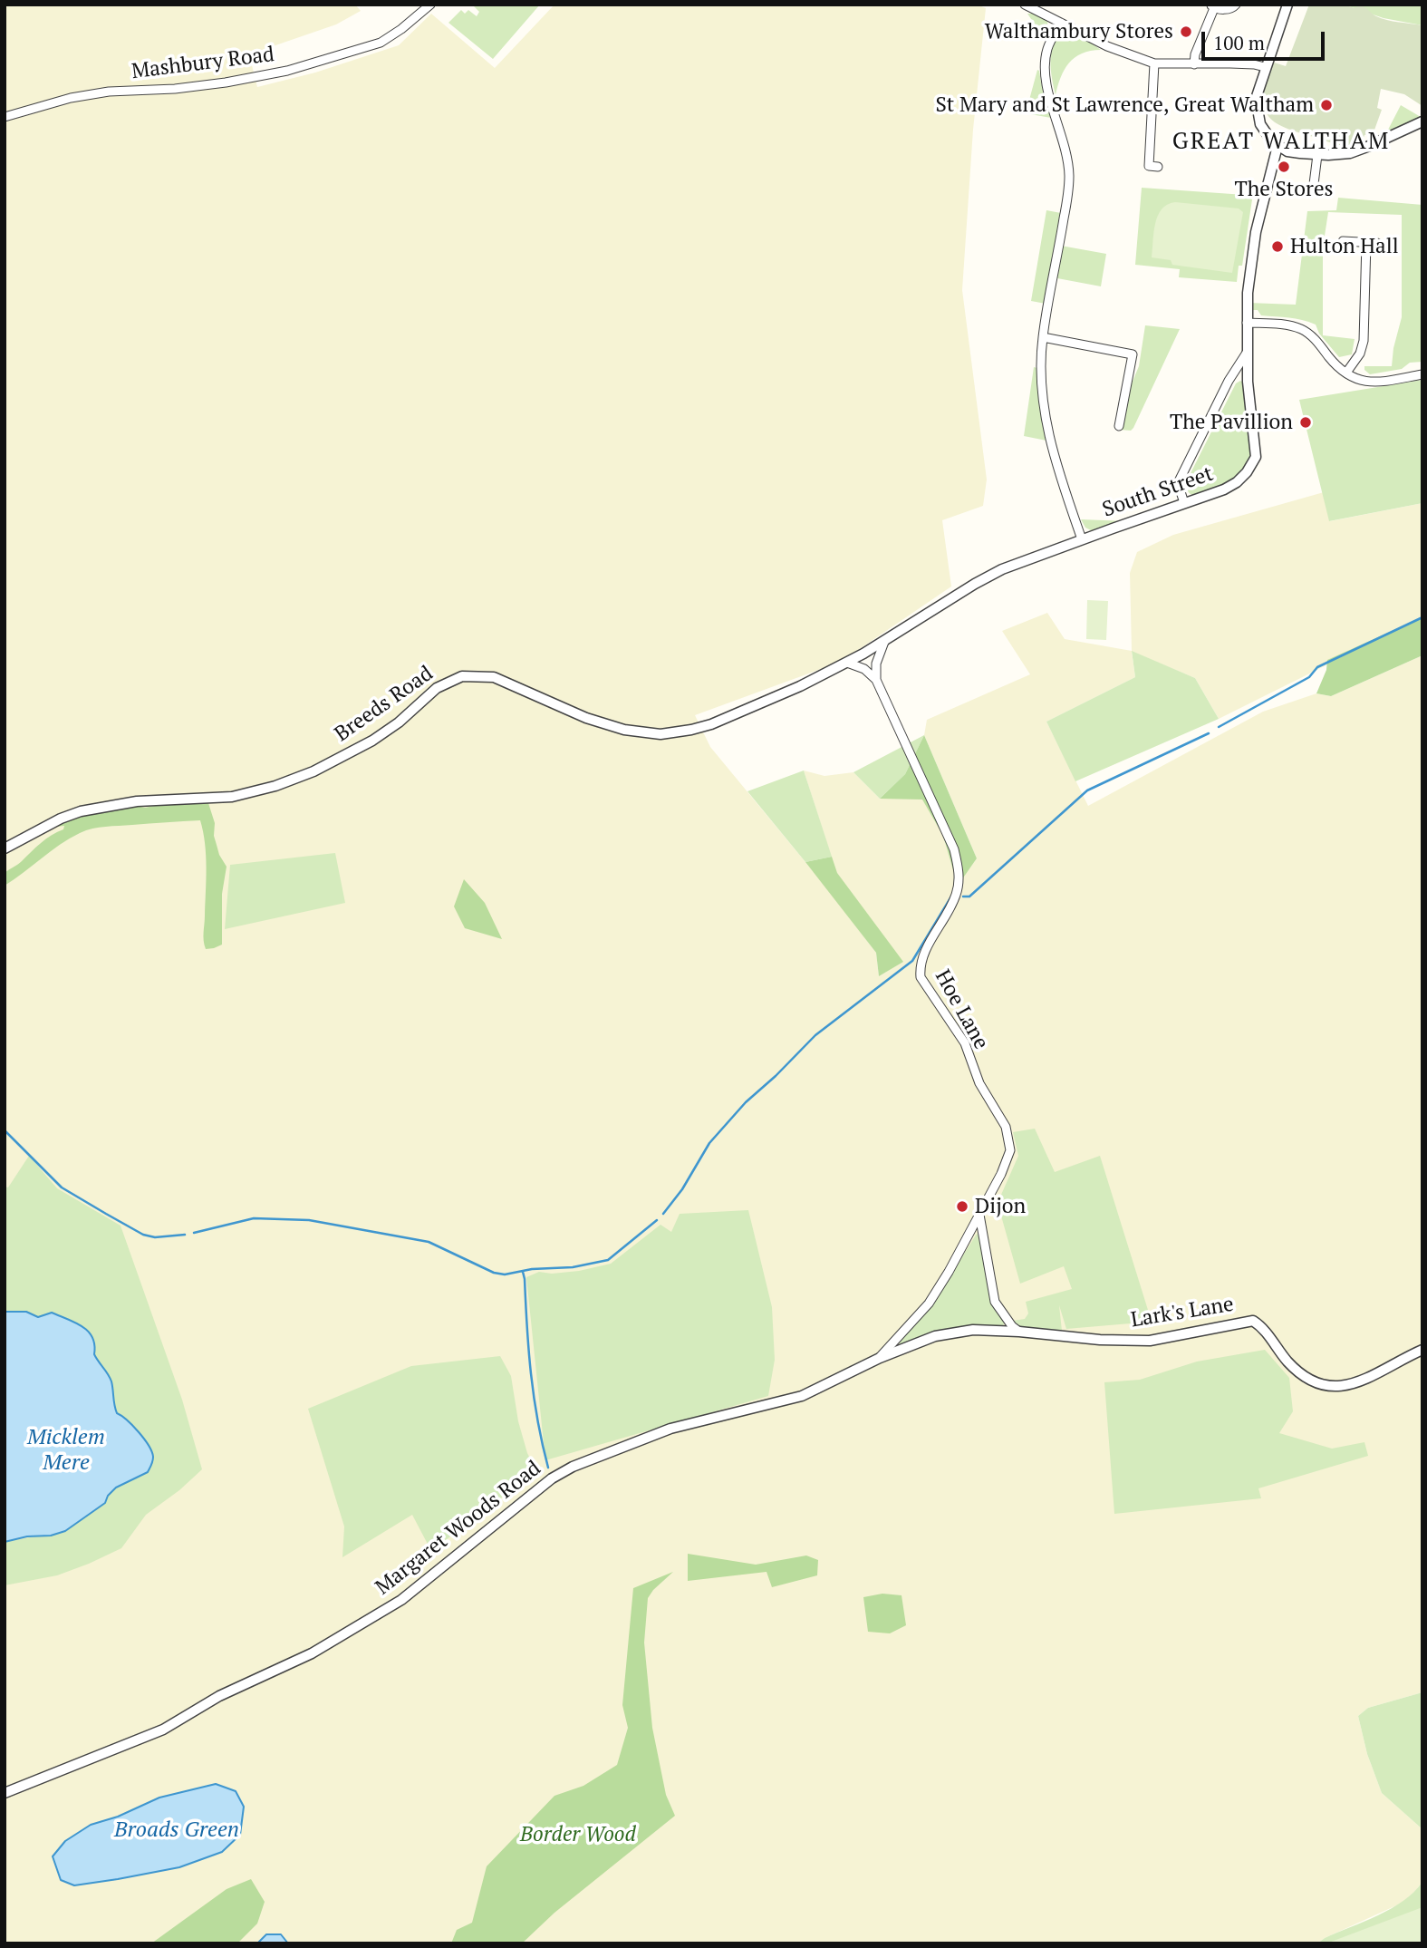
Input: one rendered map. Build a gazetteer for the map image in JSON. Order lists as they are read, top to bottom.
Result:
{
  "streets": {
    "street": [
      "Mashbury Road",
      "South Street",
      "Breeds Road",
      "Hoe Lane",
      "Lark's Lane",
      "Margaret Woods Road"
    ]
  },
  "crossings": [
    ["South Street", "Breeds Road"],
    ["Hoe Lane", "Lark's Lane"],
    ["Hoe Lane", "Margaret Woods Road"],
    ["Lark's Lane", "Margaret Woods Road"]
  ],
  "districts": ["GREAT WALTHAM"],
  "water": ["Micklem Mere", "Broads Green"],
  "parks": ["Border Wood"],
  "places": [
    "Walthambury Stores",
    "St Mary and St Lawrence, Great Waltham",
    "The Stores",
    "Hulton Hall",
    "The Pavillion",
    "Dijon"
  ],
  "scale_bar": "100 m"
}
